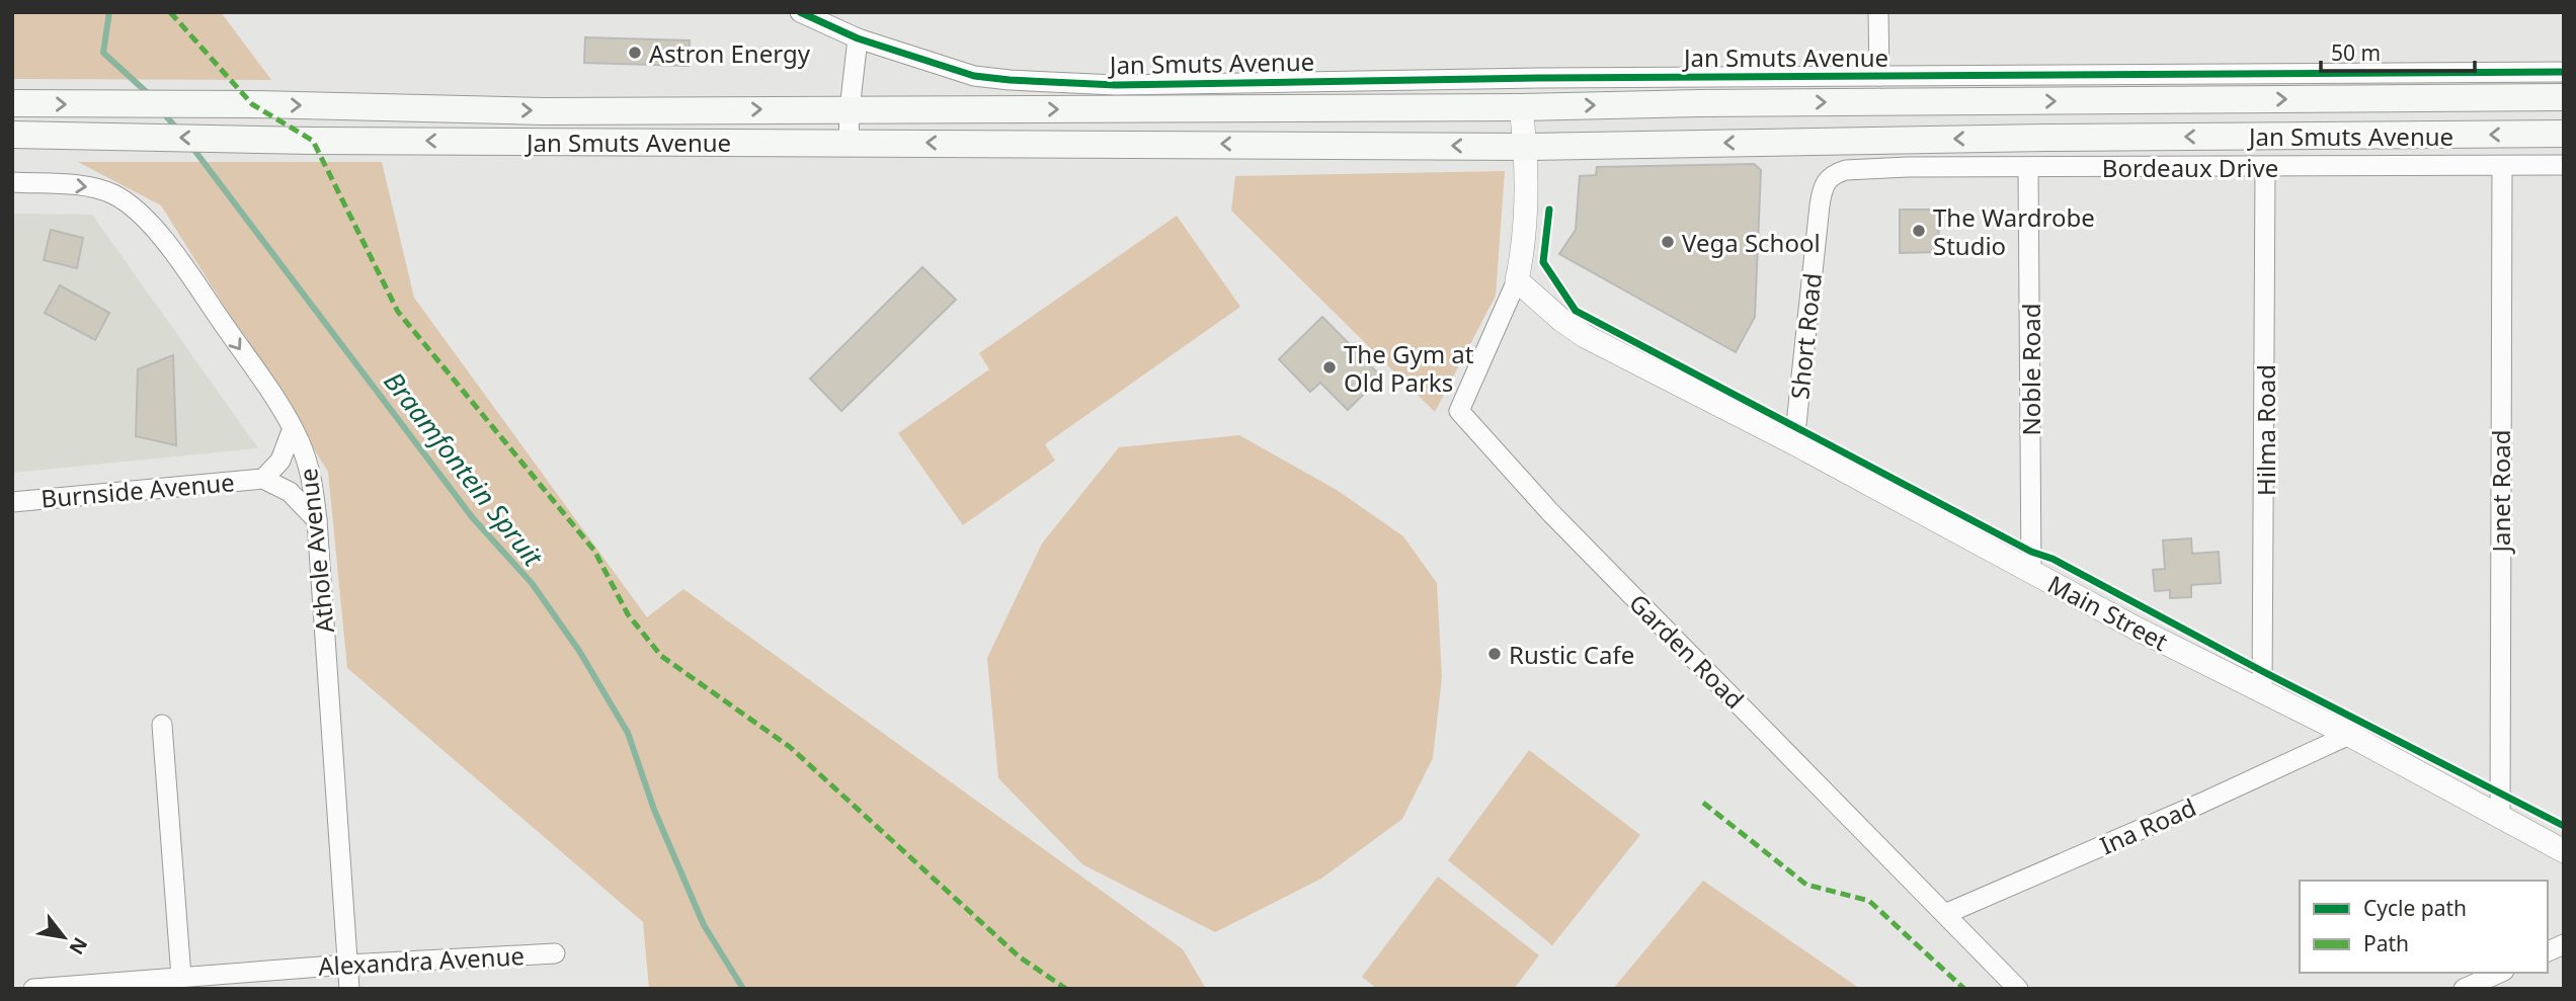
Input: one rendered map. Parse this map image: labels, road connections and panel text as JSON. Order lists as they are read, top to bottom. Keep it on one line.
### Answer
{"streets":{"main road":["Jan Smuts Avenue"],"street":["Bordeaux Drive","Short Road","Noble Road","Hilma Road","Burnside Avenue","Janet Road","Athole Avenue","Main Street","Garden Road","Ina Road","Alexandra Avenue"]},"crossings":[["Bordeaux Drive","Short Road"],["Bordeaux Drive","Noble Road"],["Bordeaux Drive","Hilma Road"],["Bordeaux Drive","Janet Road"],["Short Road","Main Street"],["Noble Road","Main Street"],["Hilma Road","Main Street"],["Burnside Avenue","Athole Avenue"],["Janet Road","Main Street"],["Athole Avenue","Alexandra Avenue"],["Main Street","Garden Road"],["Main Street","Ina Road"],["Garden Road","Ina Road"]],"one_way":["Athole Avenue"],"water":["Braamfontein Spruit"],"places":["Astron Energy","The Wardrobe Studio","Vega School","The Gym at Old Parks","Rustic Cafe"],"legend":["Cycle path","Path"],"scale_bar":"50 m","north":"bottom right"}
